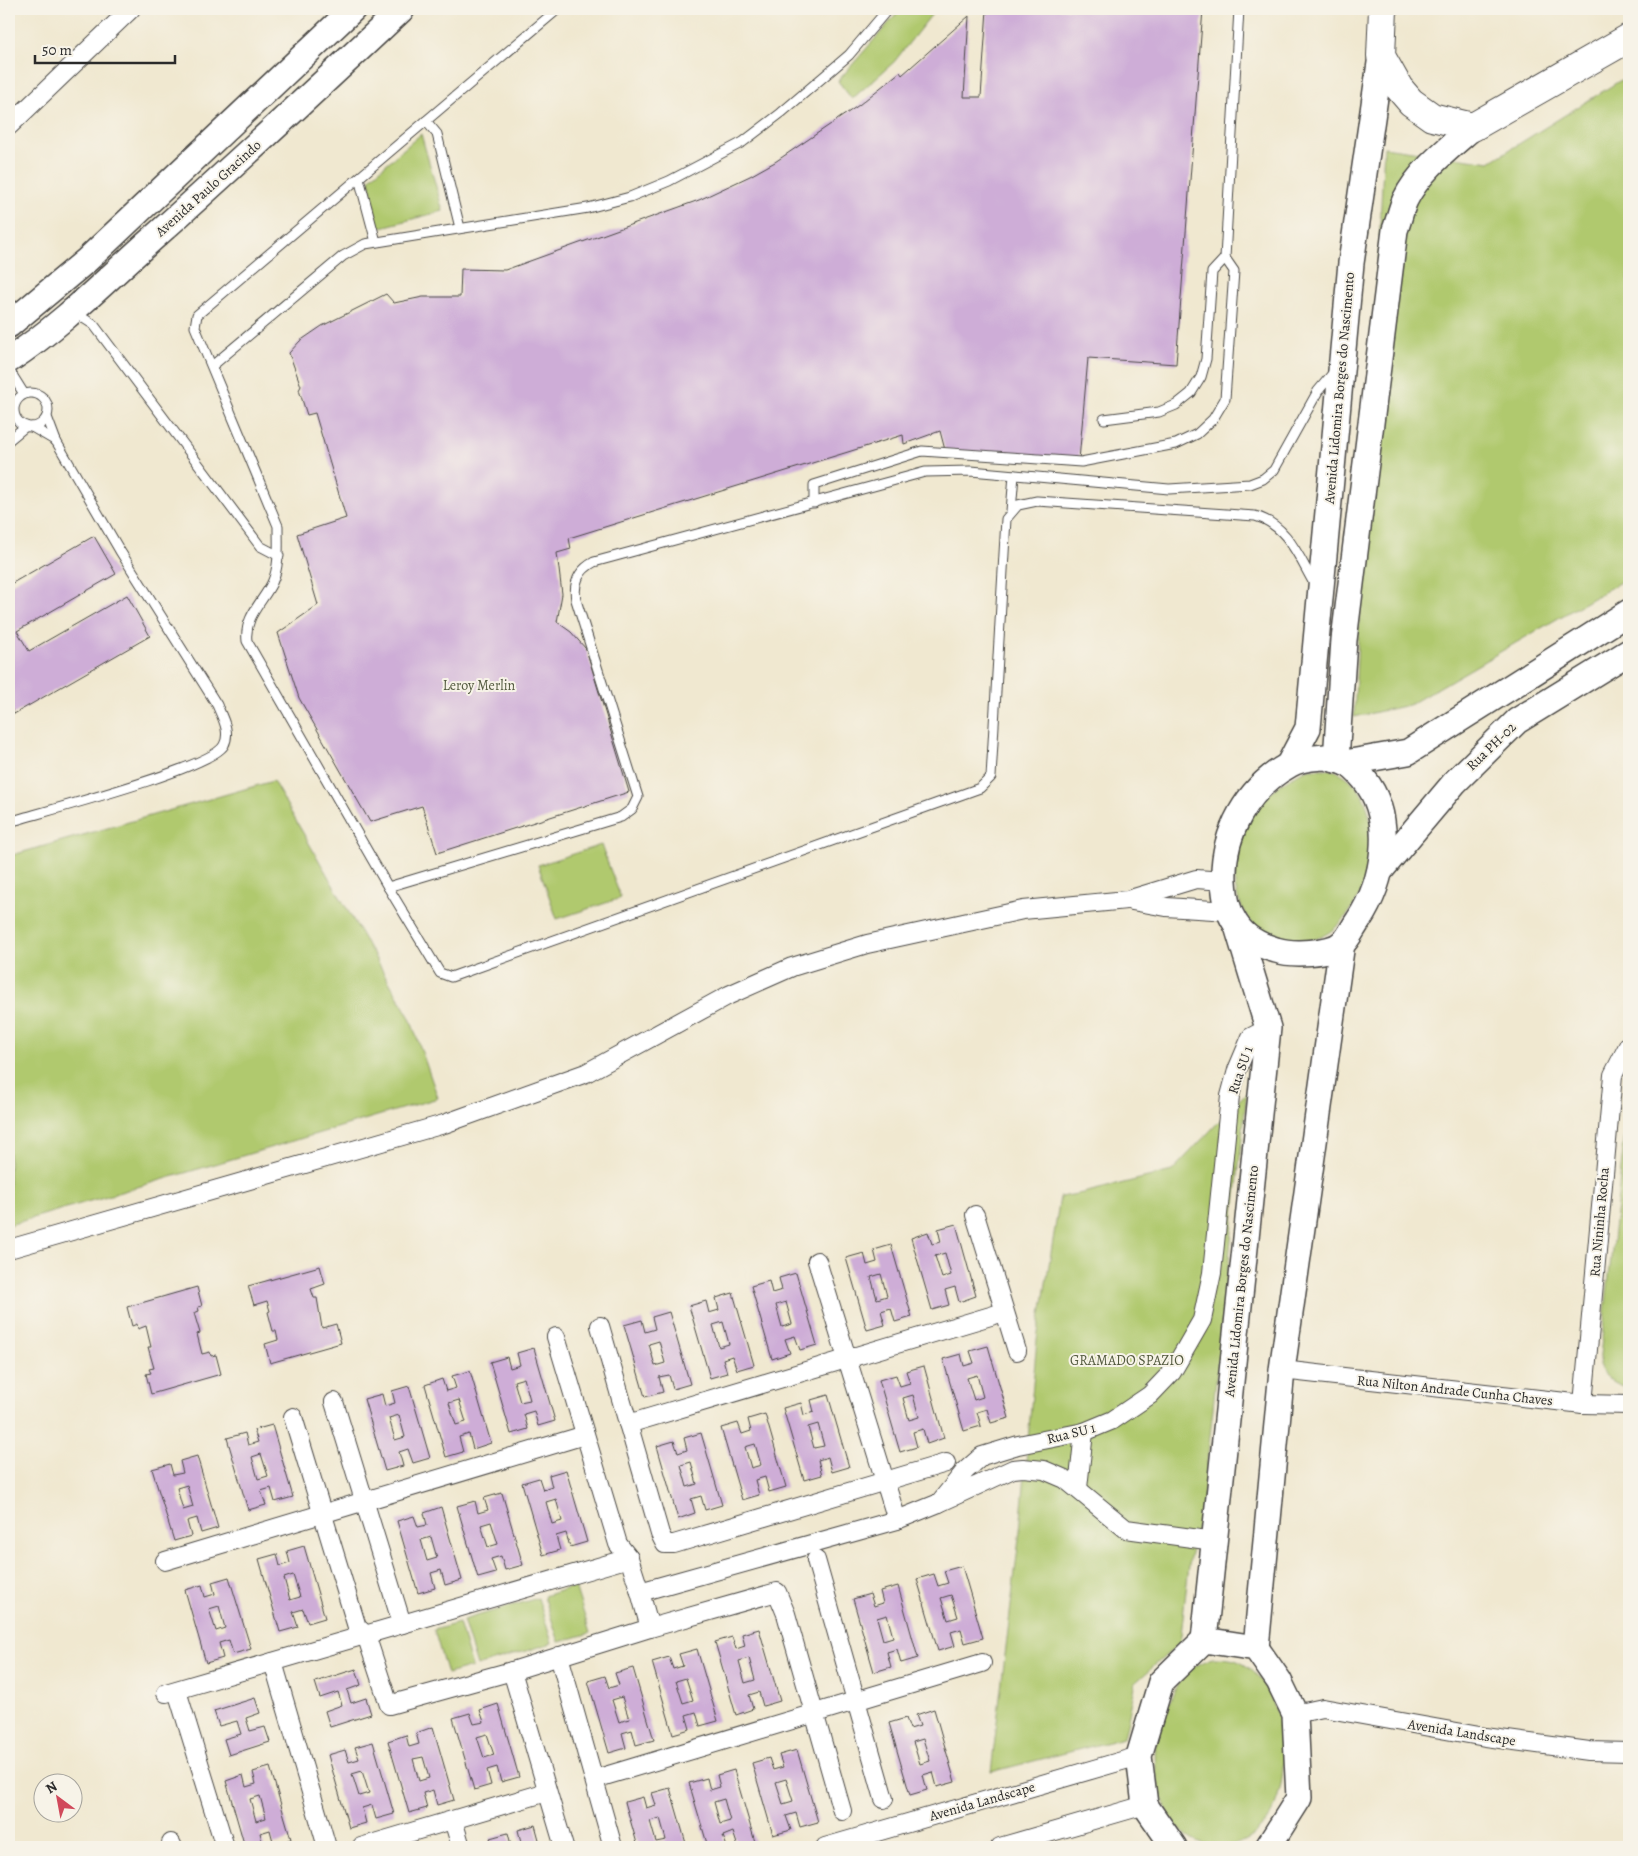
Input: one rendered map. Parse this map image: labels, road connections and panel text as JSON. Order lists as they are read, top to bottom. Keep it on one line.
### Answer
{"streets":{"main road":["Avenida Lidomira Borges do Nascimento"],"street":["Avenida Paulo Gracindo","Rua PH-02","Rua SU 1","Rua Nininha Rocha","Rua Nilton Andrade Cunha Chaves","Avenida Landscape"]},"crossings":[["Avenida Lidomira Borges do Nascimento","Rua SU 1"],["Rua Nininha Rocha","Rua Nilton Andrade Cunha Chaves"]],"parks":["Leroy Merlin","GRAMADO SPAZIO"],"scale_bar":"50 m","north":"top left"}
